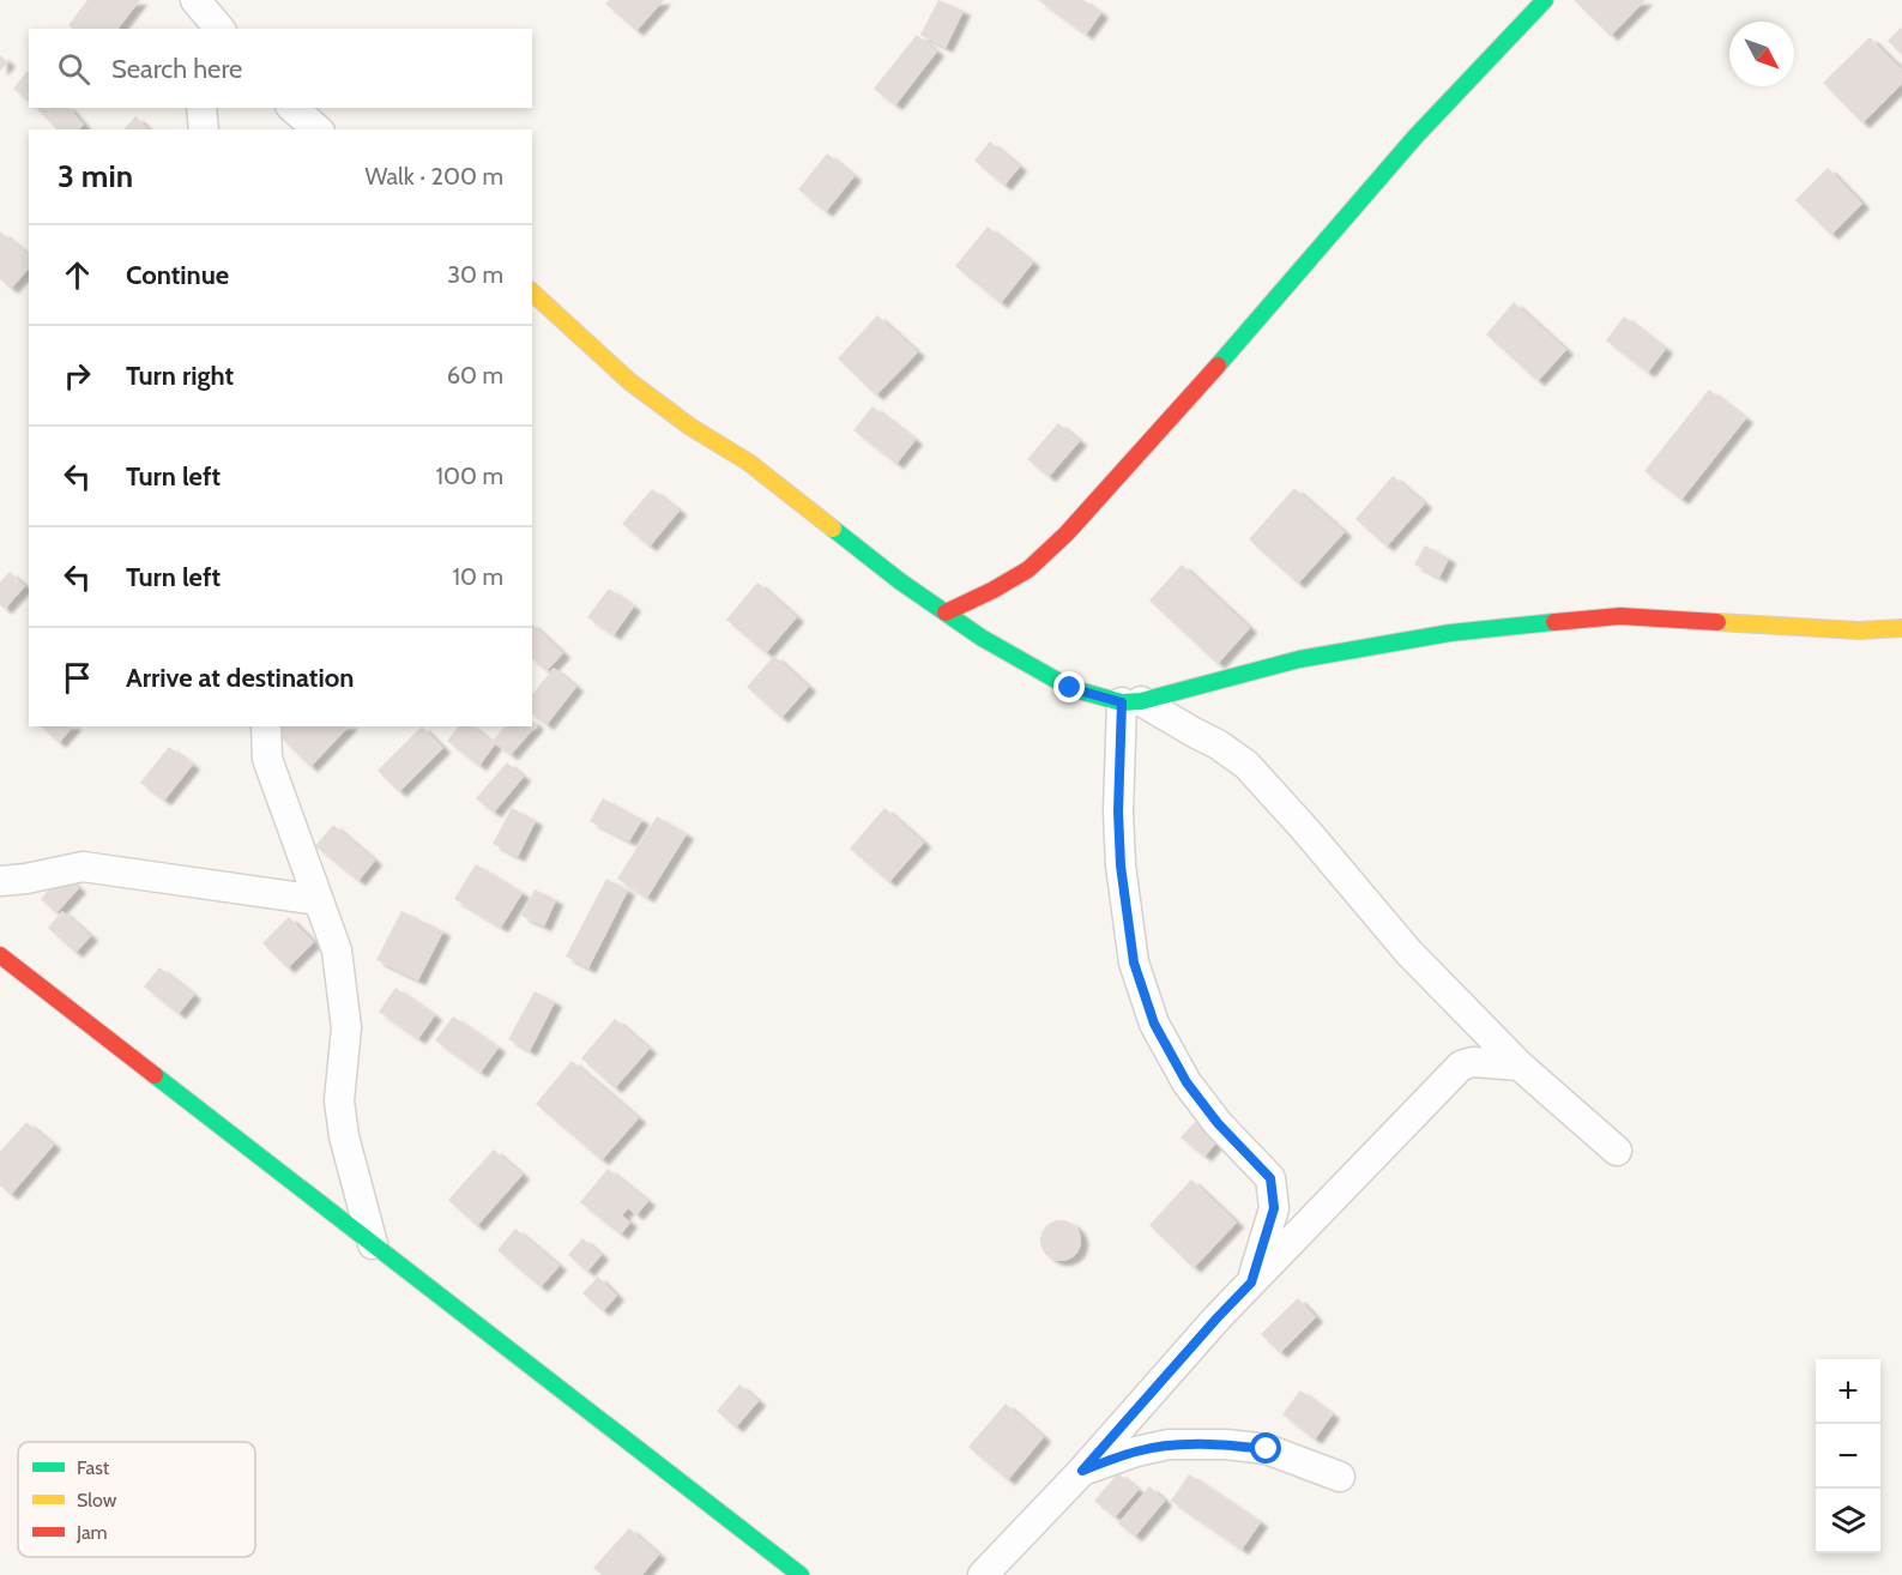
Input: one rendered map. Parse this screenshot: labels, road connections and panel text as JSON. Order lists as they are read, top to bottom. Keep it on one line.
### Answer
{"legend":["Fast","Slow","Jam"],"north":"bottom right","page":{"search":"Search here","heading":["3 min","Walk · 200 m"],"list":[["Continue","30 m"],["Turn right","60 m"],["Turn left","100 m"],["Turn left","10 m"],"Arrive at destination"],"map_buttons":["+","−"]}}
